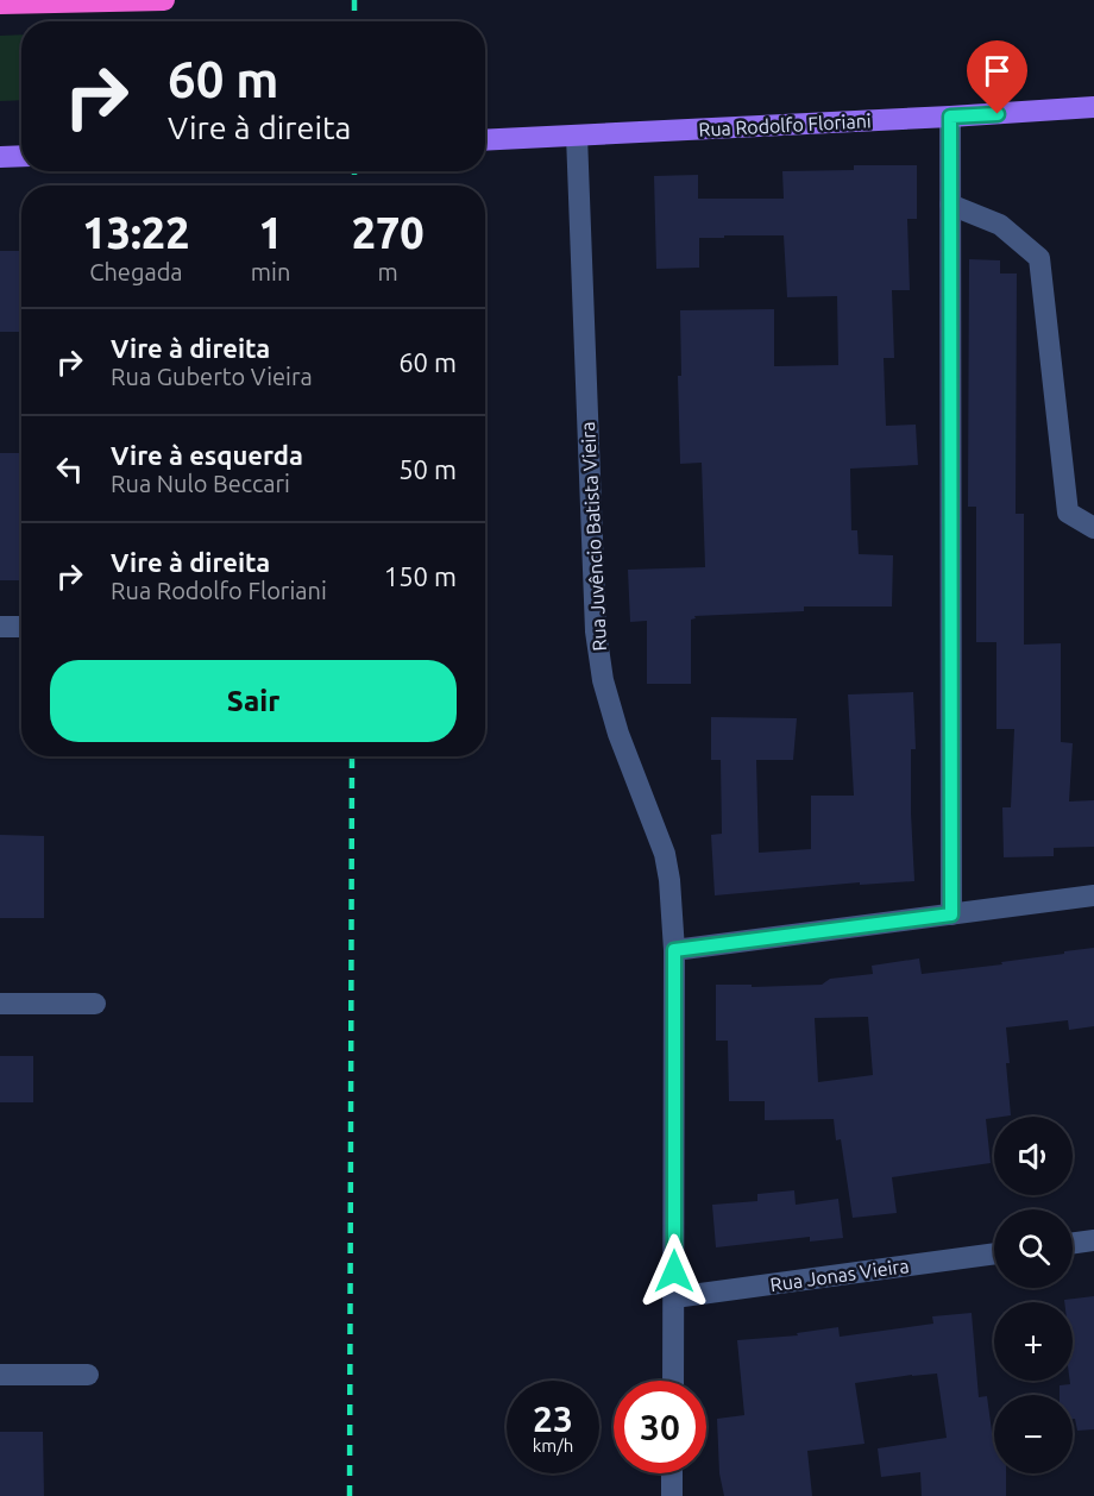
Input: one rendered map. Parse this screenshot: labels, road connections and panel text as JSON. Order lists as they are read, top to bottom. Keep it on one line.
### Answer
{"streets":{"main road":["Rua Rodolfo Floriani"],"street":["Rua Juvêncio Batista Vieira","Rua Jonas Vieira"]},"crossings":[["Rua Rodolfo Floriani","Rua Juvêncio Batista Vieira"],["Rua Juvêncio Batista Vieira","Rua Jonas Vieira"]],"page":{"turn":["60 m","Vire à direita"],"eta":["13:22","Chegada","1","min","270","m"],"list":[{"name":"Vire à direita","note":"Rua Guberto Vieira","value":"60 m"},{"name":"Vire à esquerda","note":"Rua Nulo Beccari","value":"50 m"},{"name":"Vire à direita","note":"Rua Rodolfo Floriani","value":"150 m"}],"buttons":"Sair","map_buttons":["+","−"],"speed":"23 km/h","limit":"30"}}
